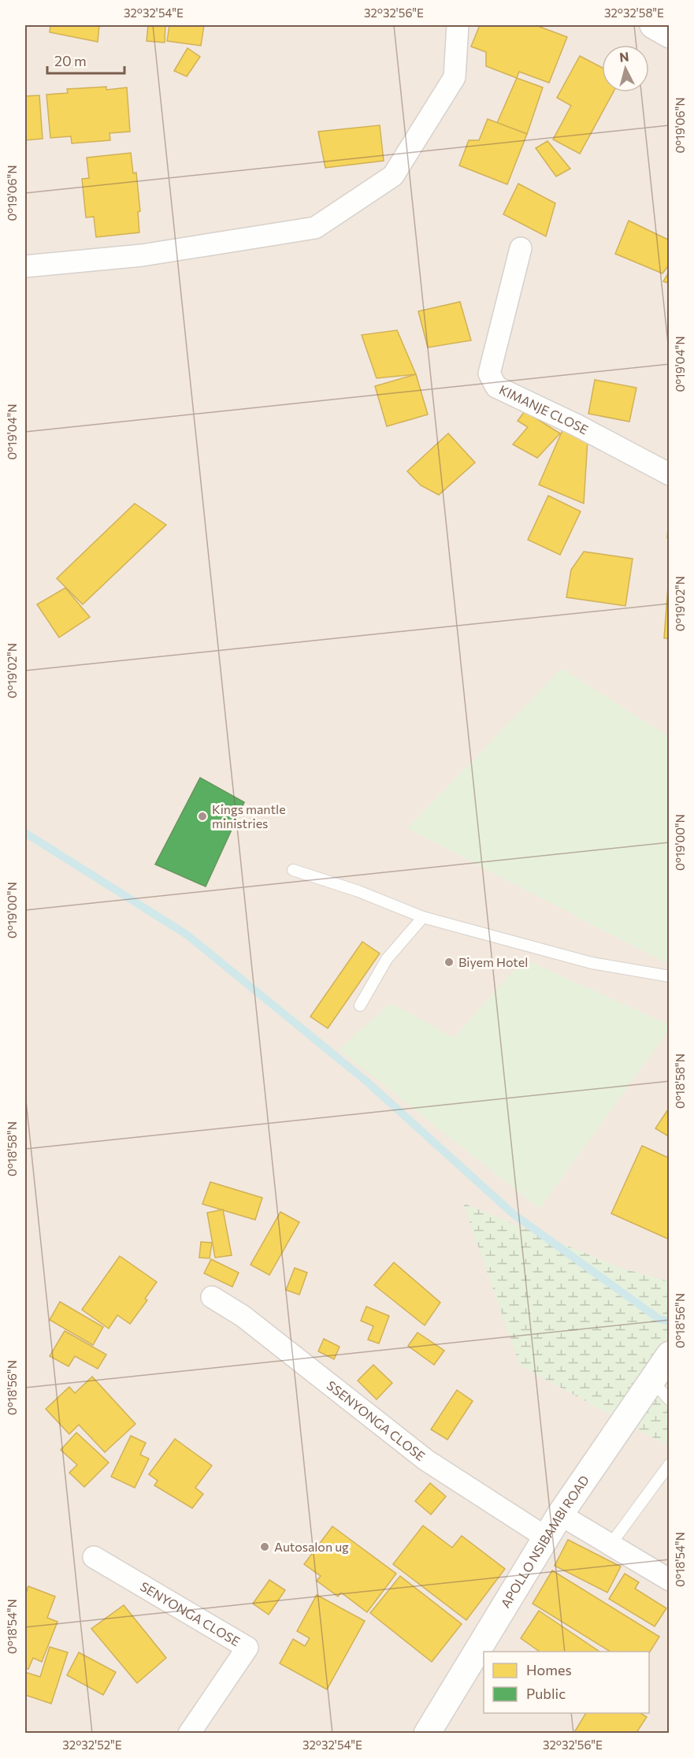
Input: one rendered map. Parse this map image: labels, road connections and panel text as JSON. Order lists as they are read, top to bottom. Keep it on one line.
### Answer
{"streets":{"street":["KIMANJE CLOSE","SSENYONGA CLOSE","APOLLO NSIBAMBI ROAD","SENYONGA CLOSE"]},"crossings":[["SSENYONGA CLOSE","APOLLO NSIBAMBI ROAD"]],"places":["Kings mantle ministries","Biyem Hotel","Autosalon ug"],"legend":["Homes","Public"],"scale_bar":"20 m","north":"top","coordinates":["32°32'54\"E","32°32'56\"E","32°32'58\"E","0°19'06\"N","0°19'04\"N","0°19'02\"N","0°19'00\"N","0°18'58\"N","0°18'56\"N","0°18'54\"N","32°32'52\"E"]}
